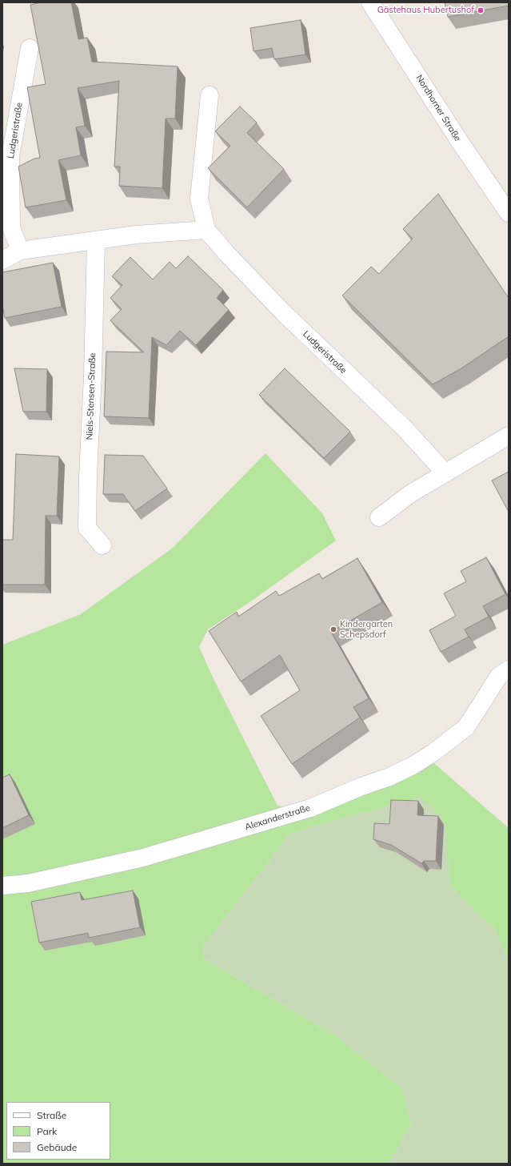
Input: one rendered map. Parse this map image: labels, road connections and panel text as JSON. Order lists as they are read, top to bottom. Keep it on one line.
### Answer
{"streets":{"street":["Nordhorner Straße","Ludgeristraße","Niels-Stensen-Straße","Alexanderstraße"]},"places":["Gästehaus Hubertushof","Kindergarten Schepsdorf"],"legend":["Straße","Park","Gebäude"]}
